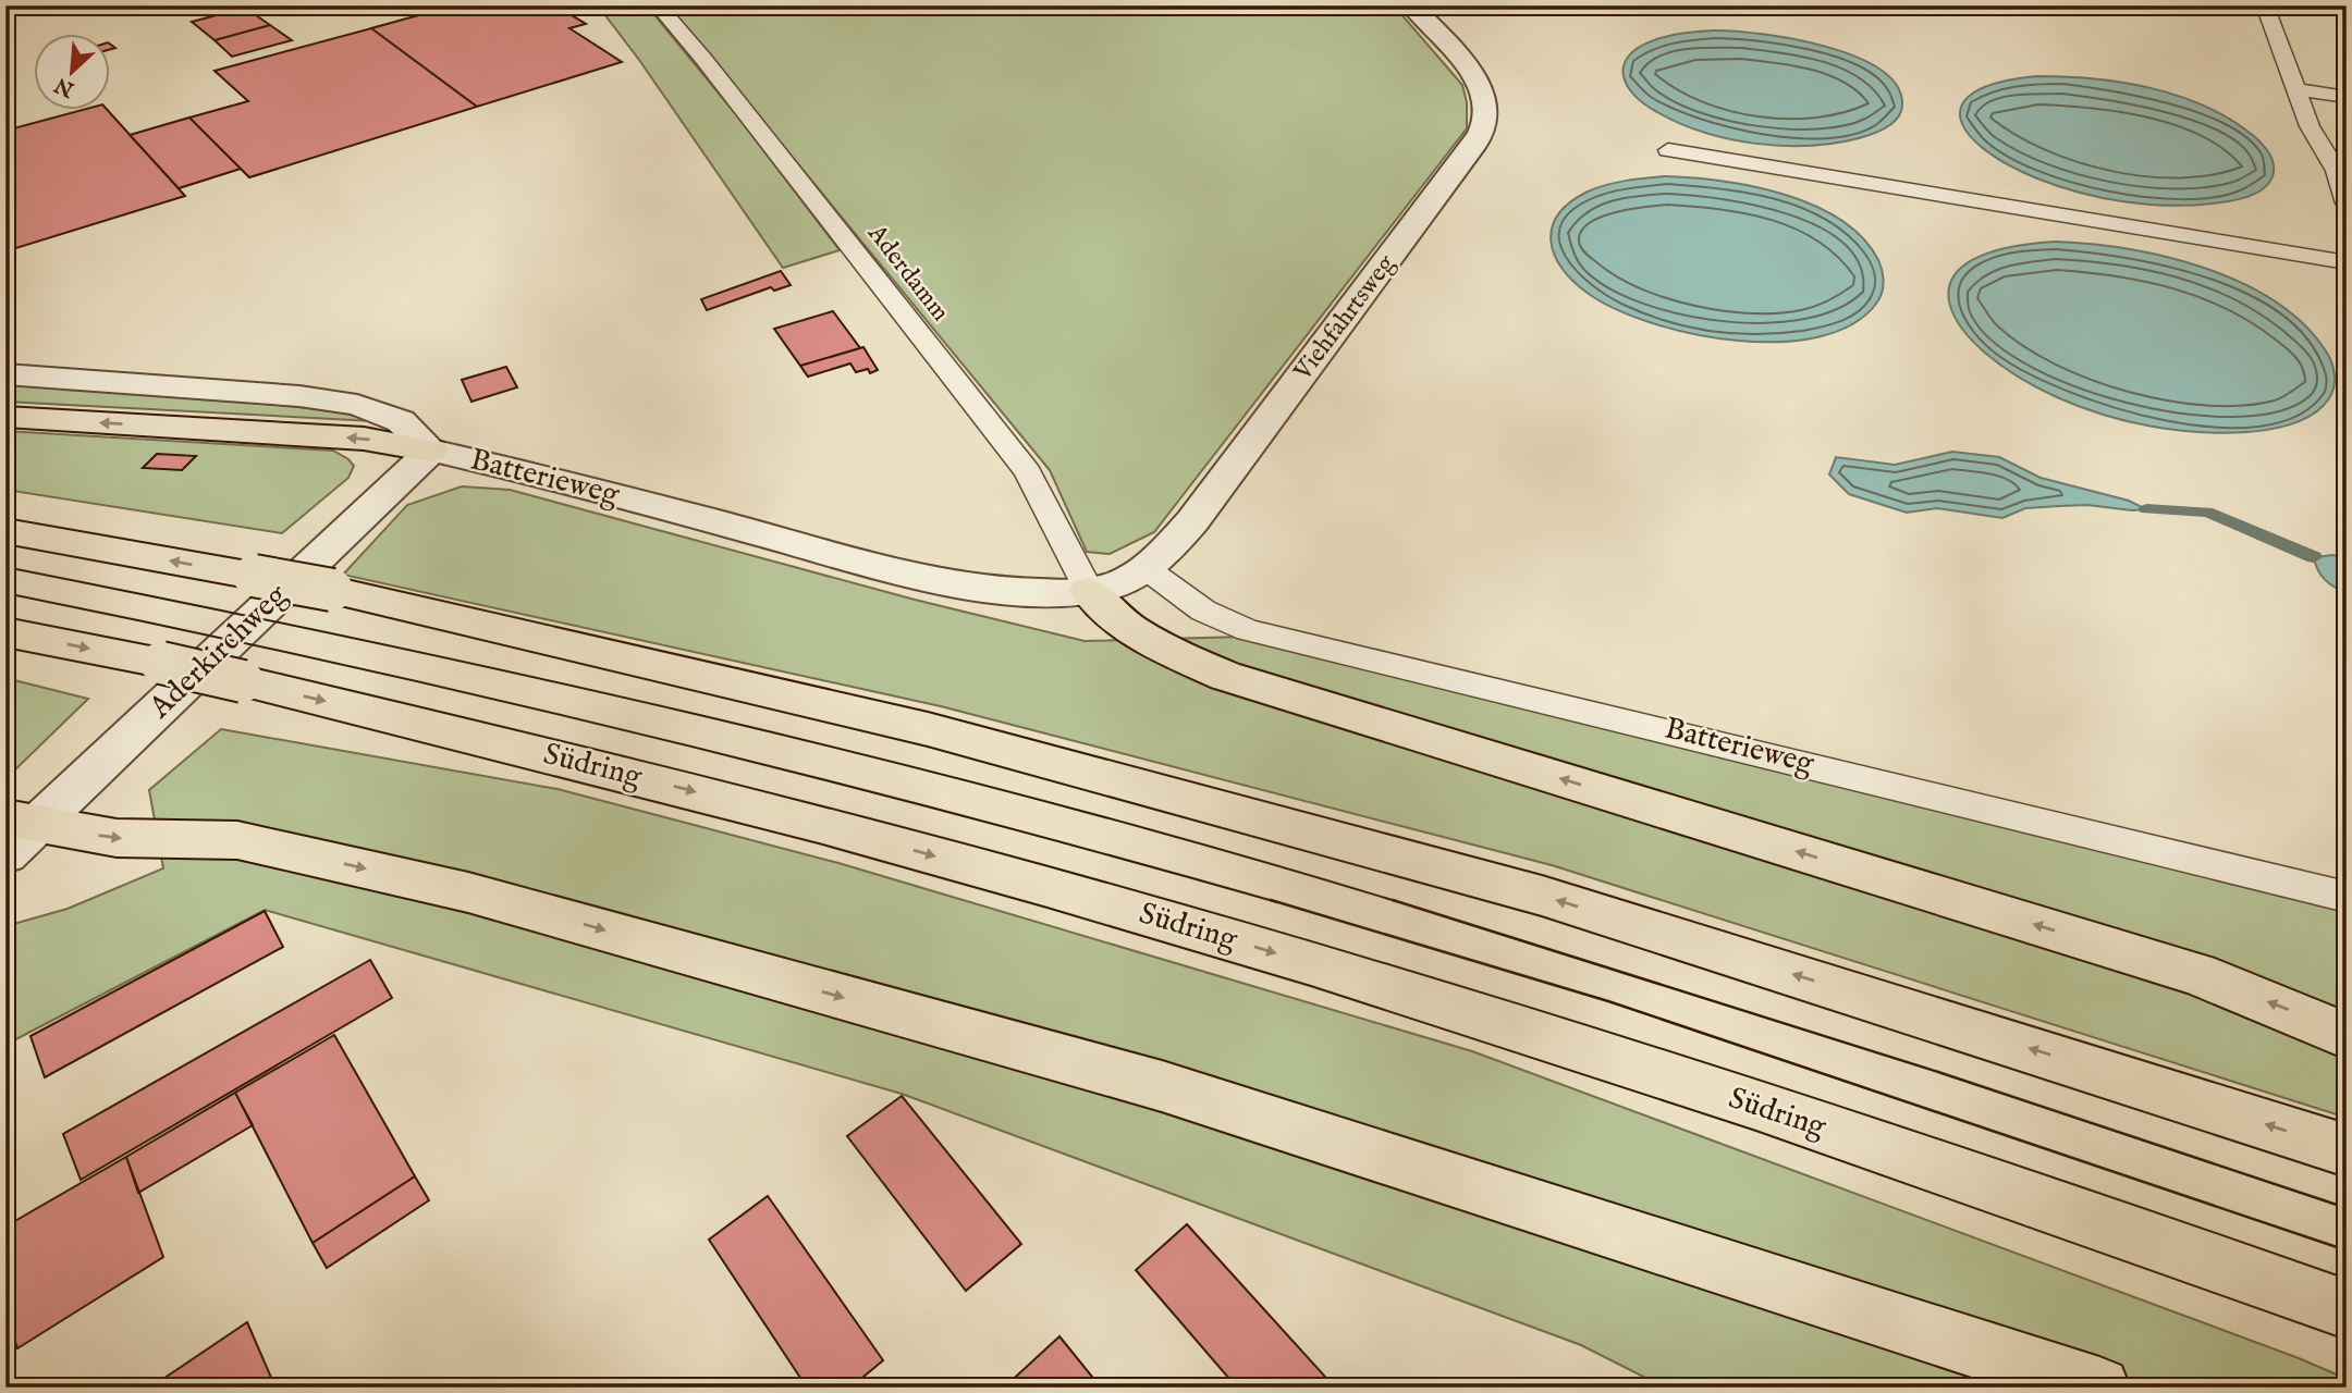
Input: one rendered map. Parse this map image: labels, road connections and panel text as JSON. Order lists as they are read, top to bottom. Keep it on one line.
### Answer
{"streets":{"main road":["Südring"],"street":["Viehfahrtsweg","Batterieweg","Aderkirchweg"],"lane":["Aderdamm"]},"crossings":[["Aderdamm","Viehfahrtsweg"],["Aderdamm","Batterieweg"],["Viehfahrtsweg","Batterieweg"],["Batterieweg","Aderkirchweg"]],"north":"bottom left"}
